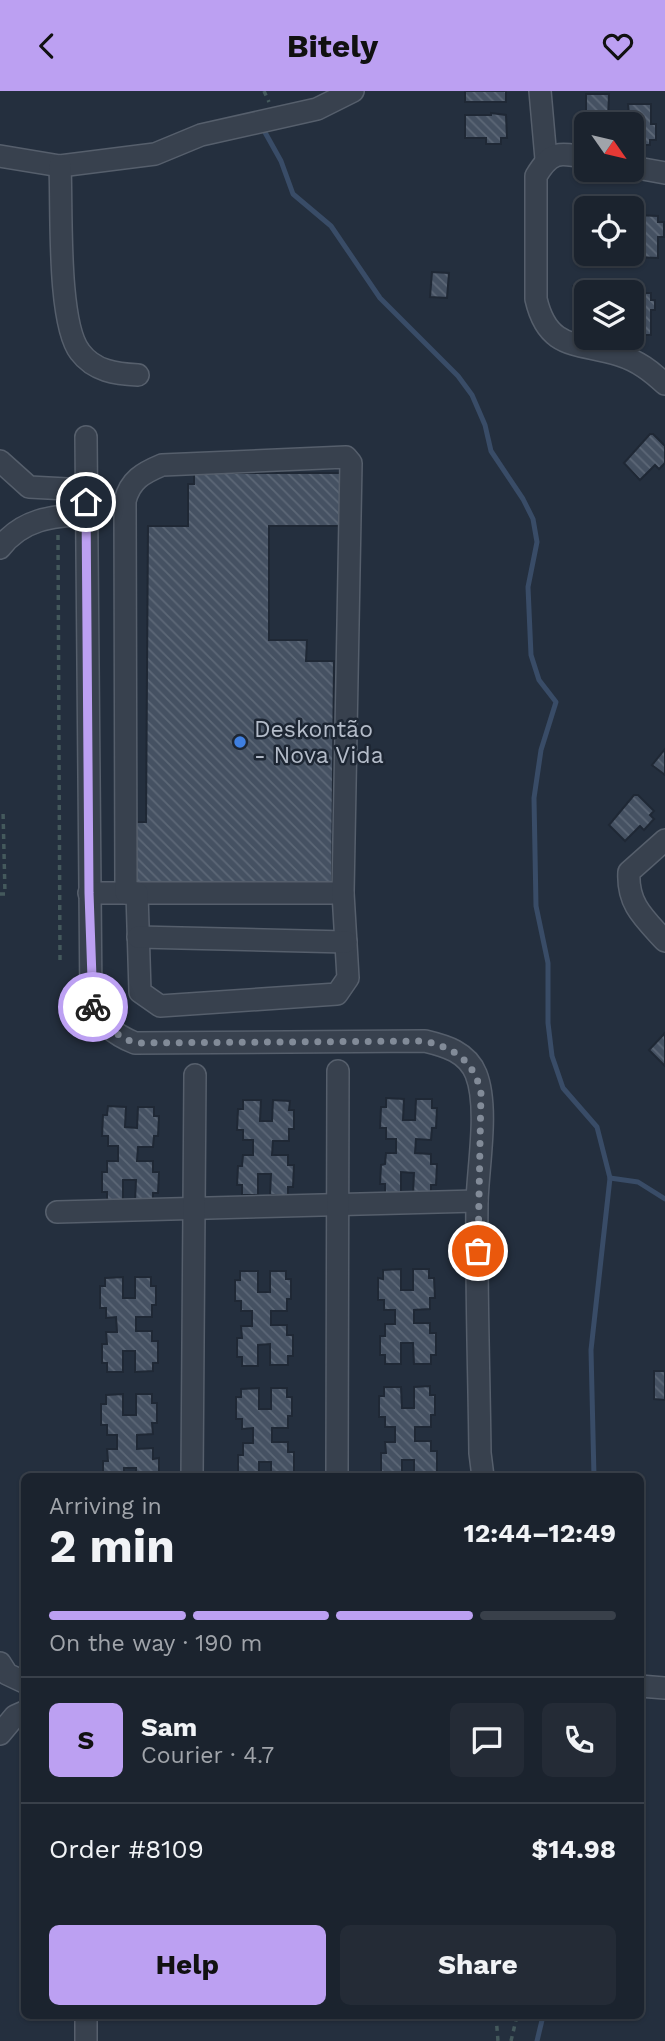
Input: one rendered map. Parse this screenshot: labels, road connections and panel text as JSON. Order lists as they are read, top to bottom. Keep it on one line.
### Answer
{"places":["Deskontão - Nova Vida"],"north":"bottom right","page":{"header":"Bitely","heading":["2 min","Arriving in","12:44–12:49"],"panel":["Sam","Courier · 4.7","Order #8109","$14.98"],"bar":"On the way · 190 m","round":"S","buttons":["Help","Share"]}}
